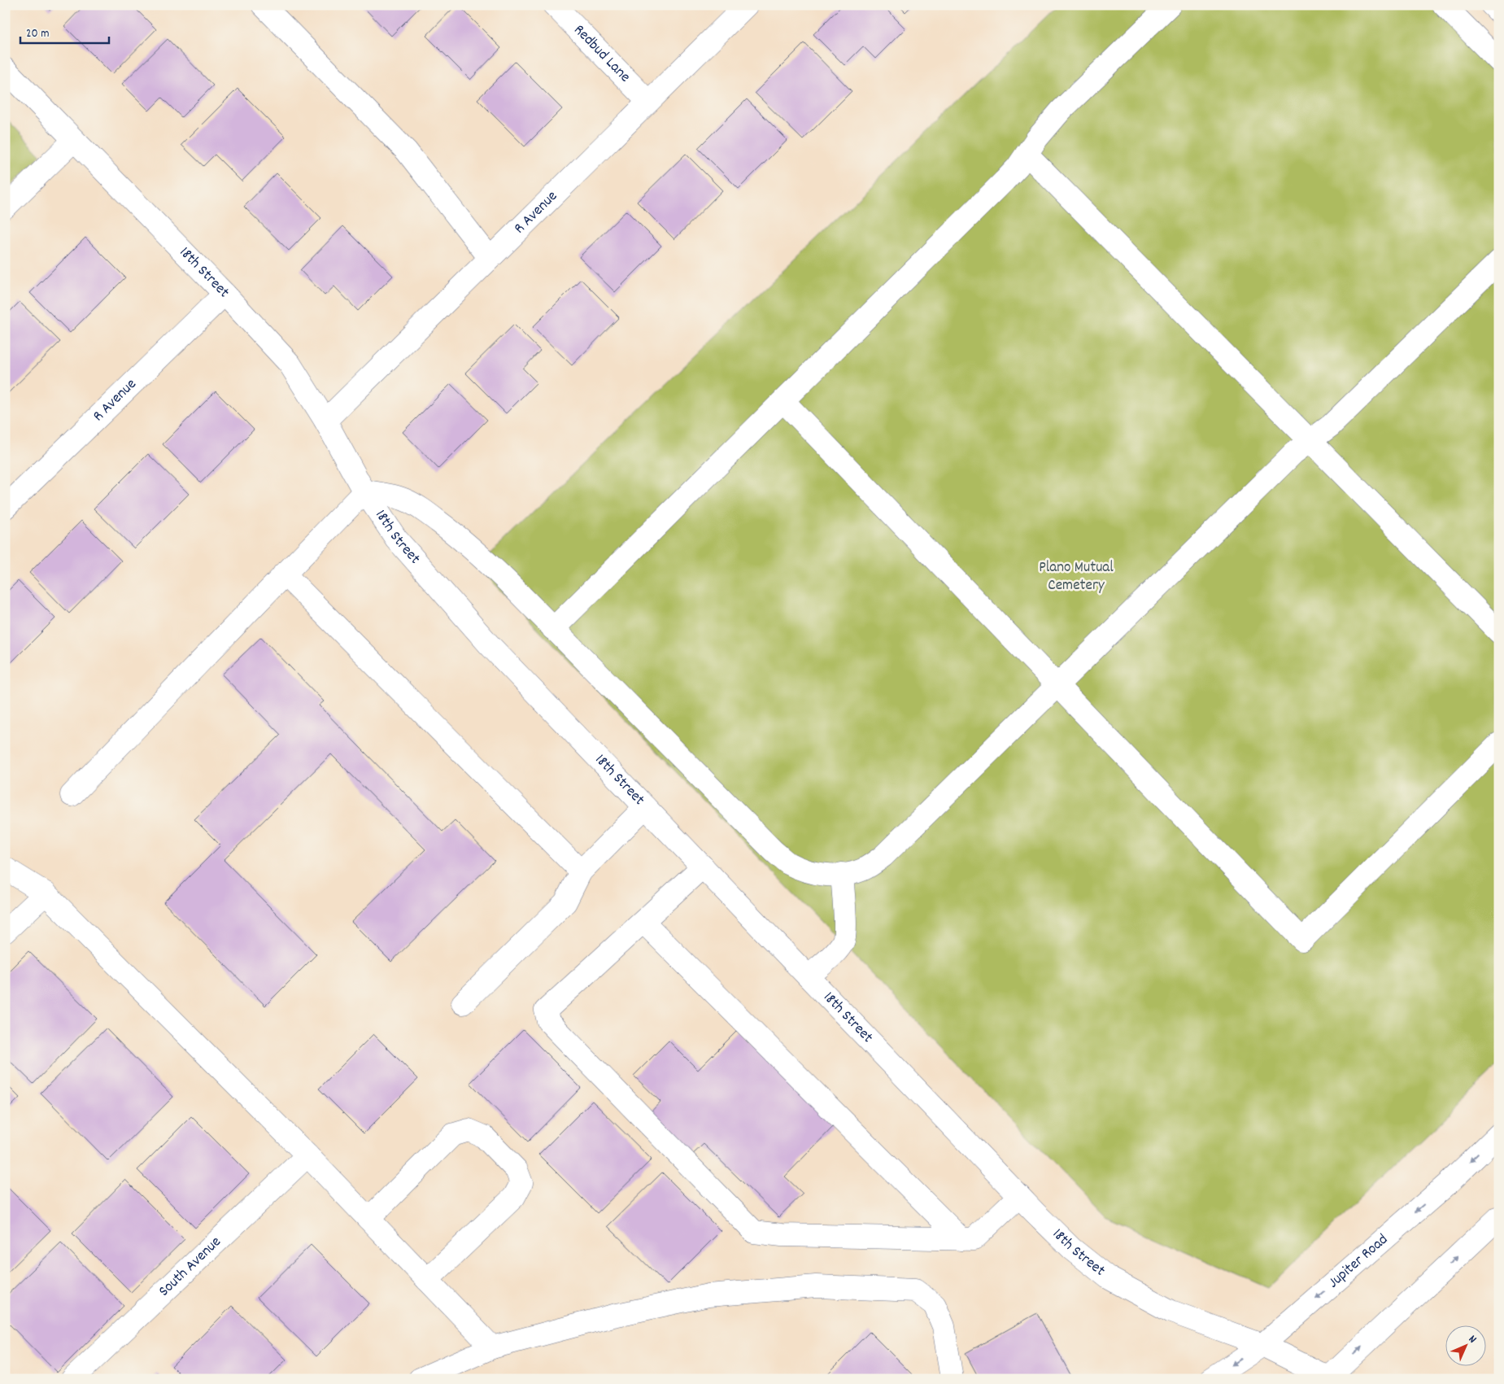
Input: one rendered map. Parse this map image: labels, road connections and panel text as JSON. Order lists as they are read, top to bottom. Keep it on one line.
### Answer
{"streets":{"street":["Redbud Lane","R Avenue","18th Street","Jupiter Road","South Avenue"]},"crossings":[["Redbud Lane","R Avenue"],["R Avenue","18th Street"],["18th Street","Jupiter Road"]],"parks":["Plano Mutual Cemetery"],"scale_bar":"20 m","north":"top right"}
